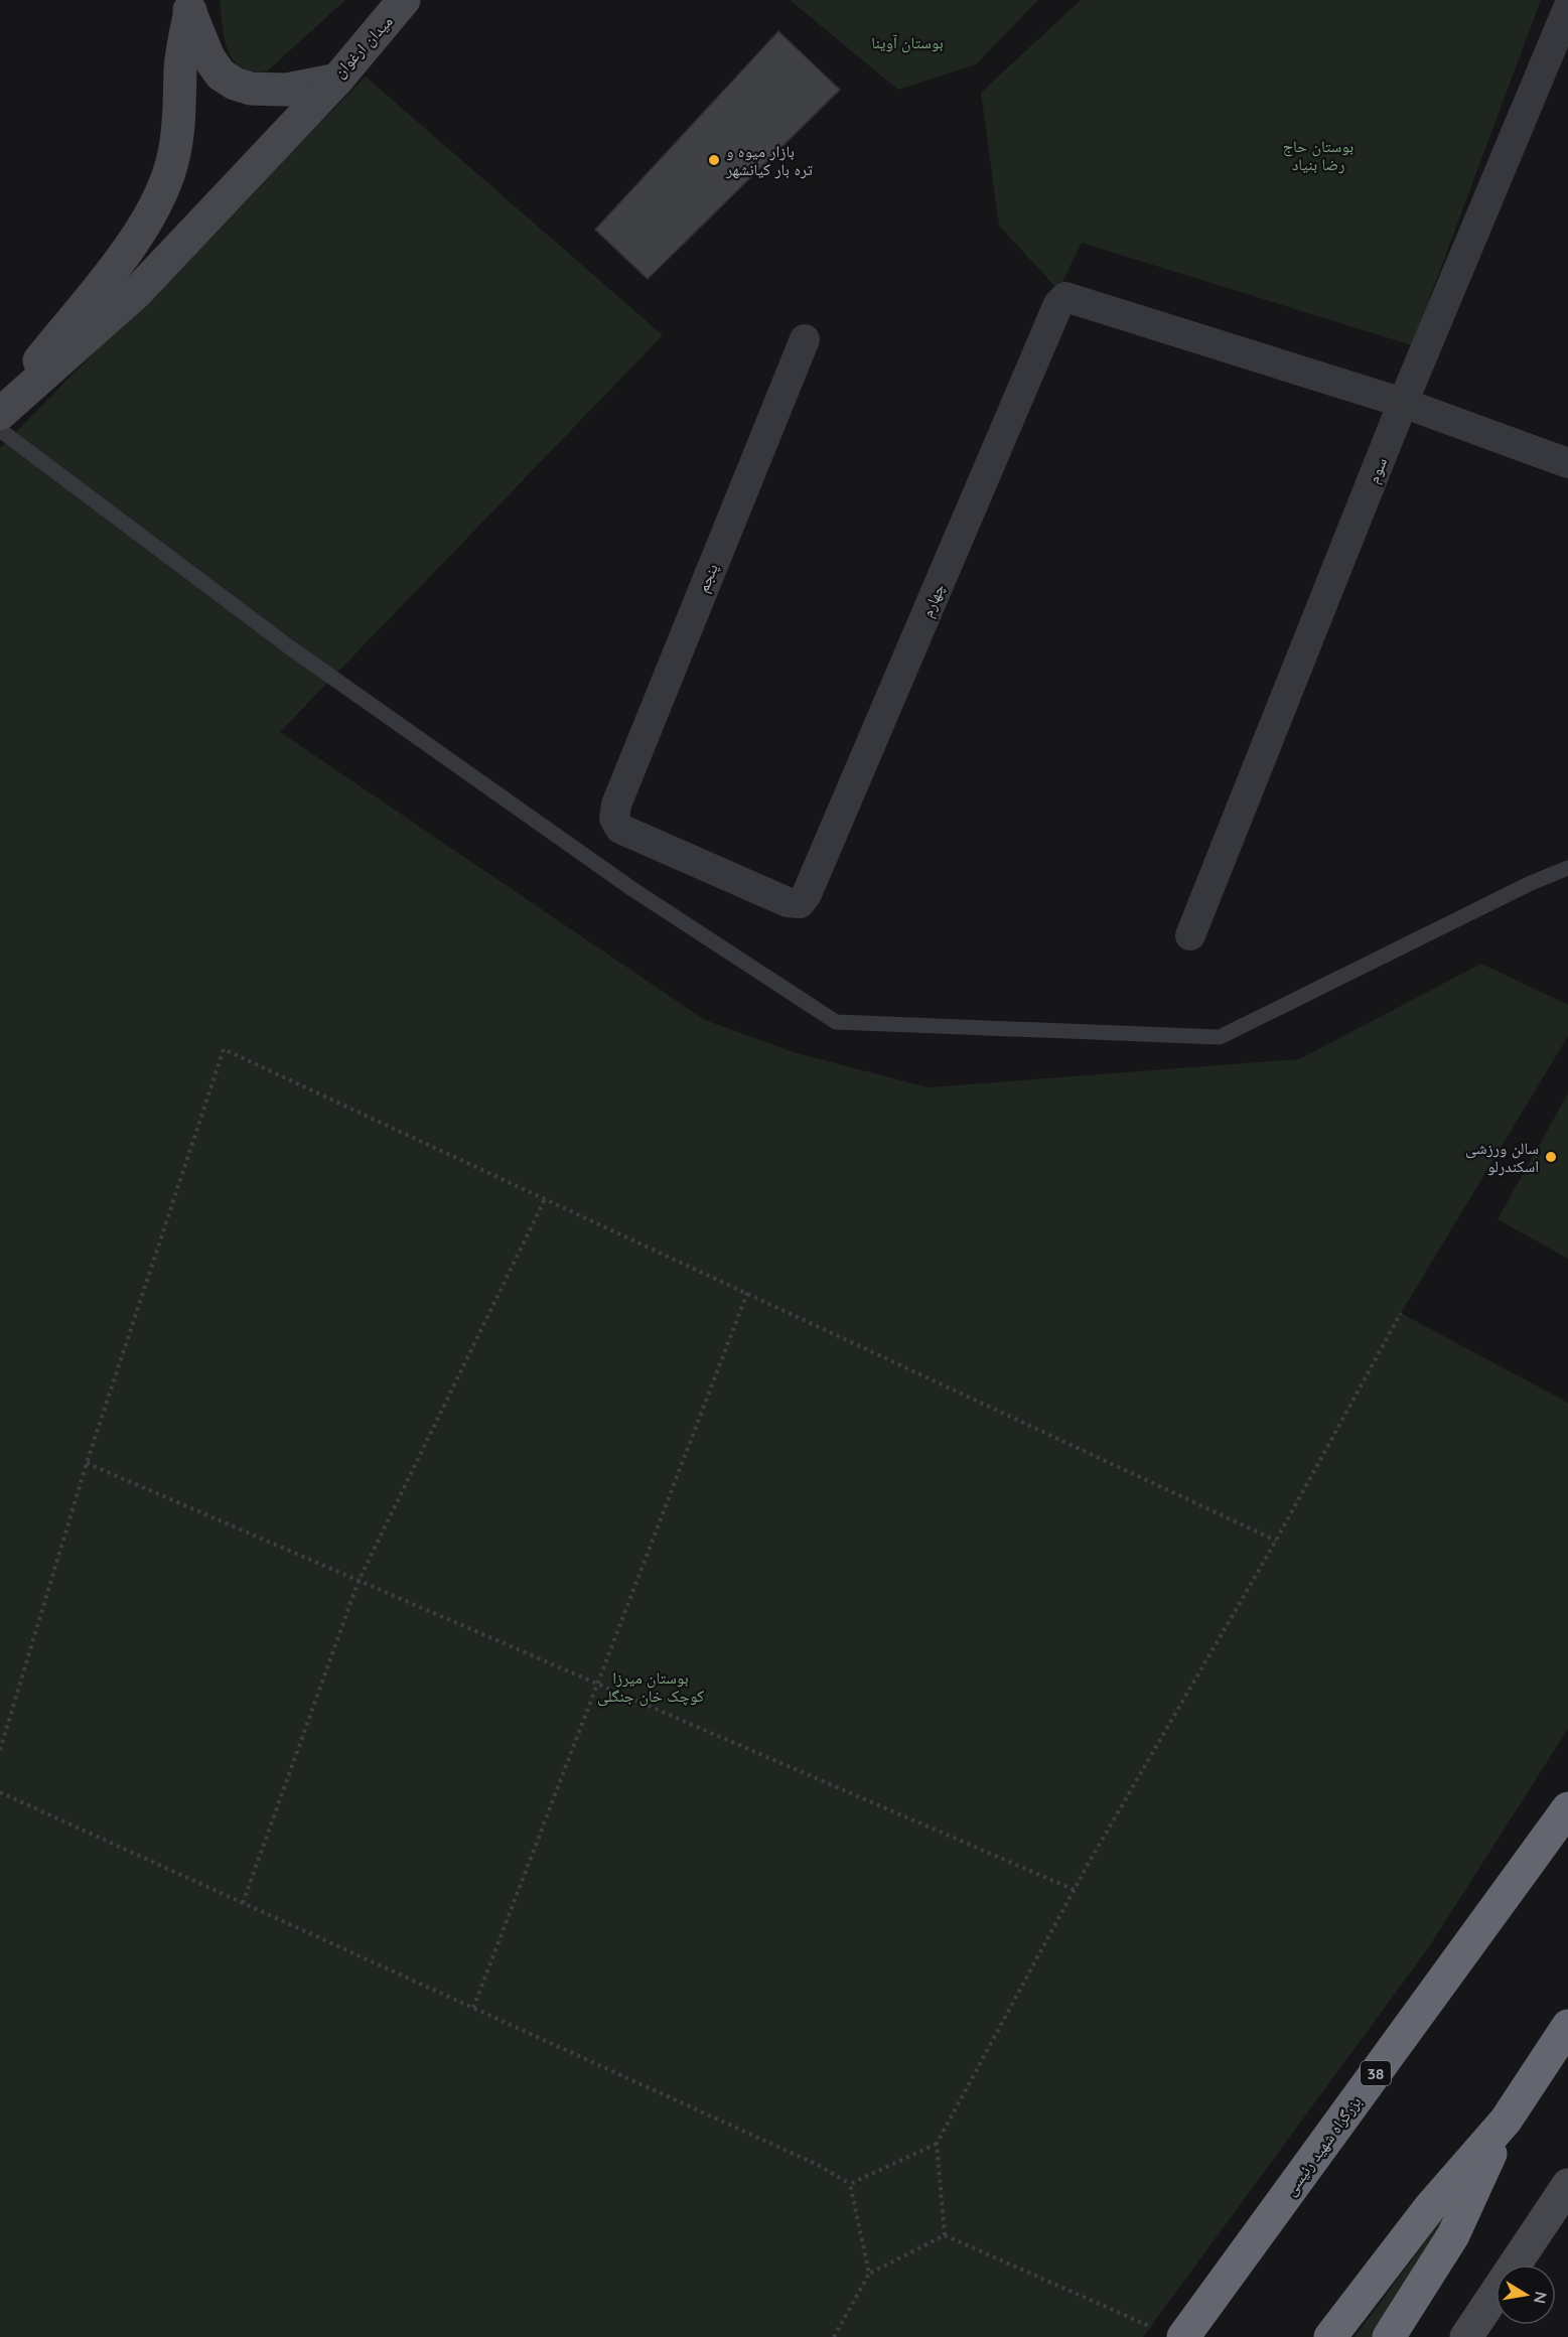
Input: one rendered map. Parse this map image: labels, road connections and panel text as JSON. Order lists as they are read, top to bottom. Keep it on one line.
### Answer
{"streets":{"highway":["38","بزرگراه شهید رئیسی"],"main road":["میدان ارغوان"],"street":["سوم","پنجم","چهارم"]},"crossings":[["سوم","چهارم"],["پنجم","چهارم"]],"parks":["بوستان آوینا","بوستان حاج رضا بنیاد","بوستان میرزا کوچک خان جنگلی"],"places":["بازار میوه و تره بار کیانشهر","سالن ورزشی اسکندرلو"],"north":"right"}
